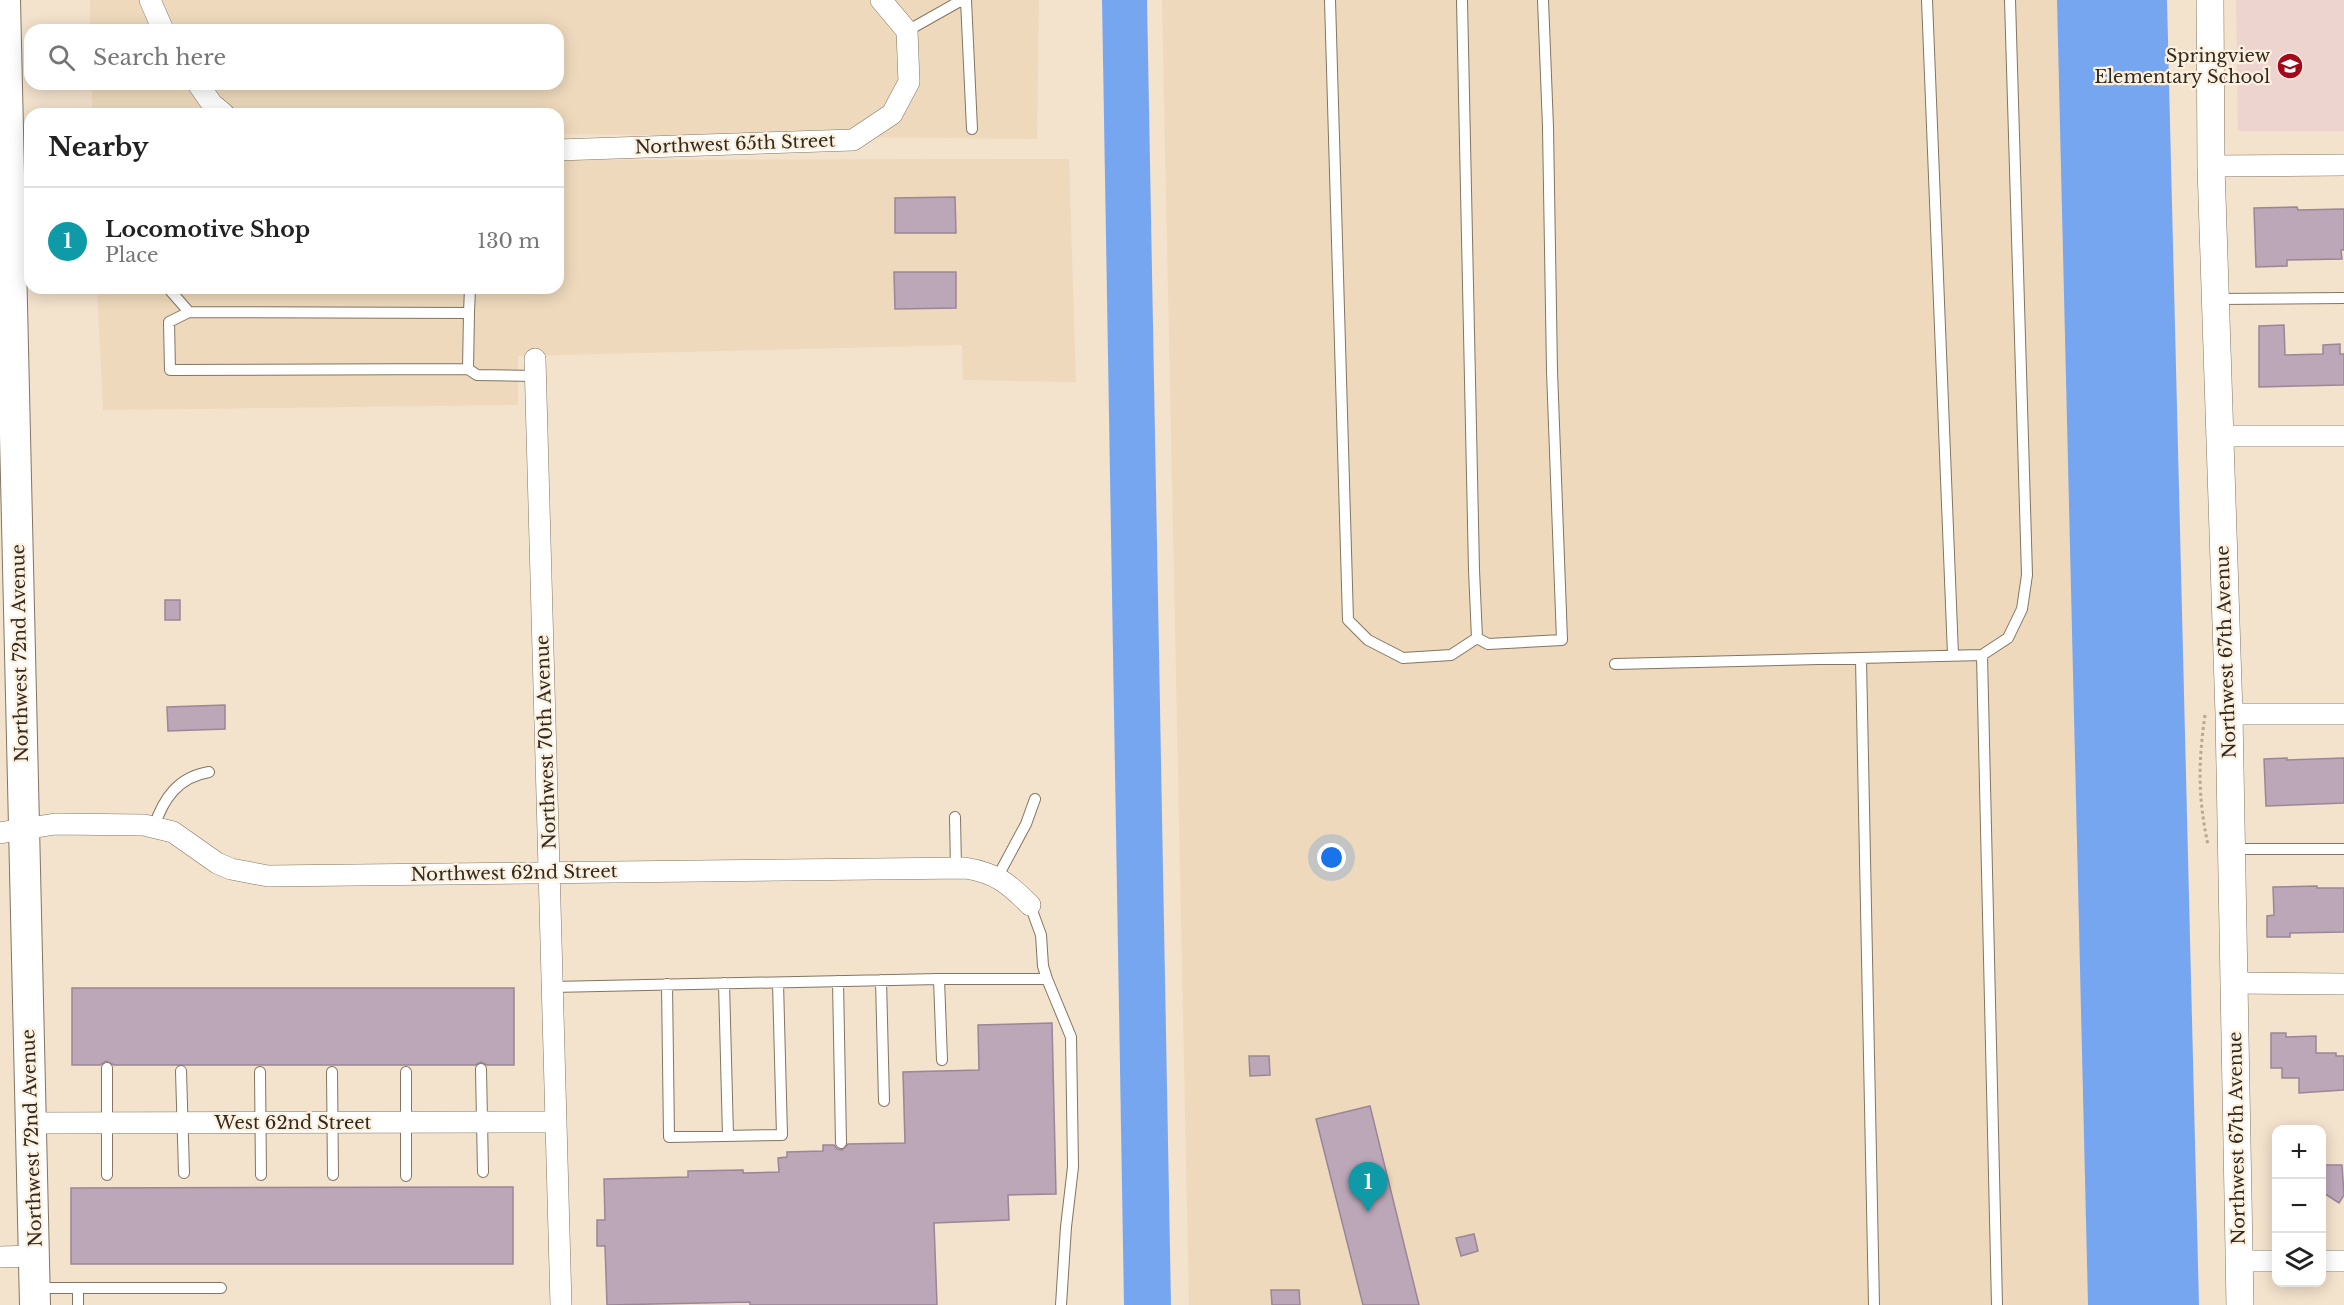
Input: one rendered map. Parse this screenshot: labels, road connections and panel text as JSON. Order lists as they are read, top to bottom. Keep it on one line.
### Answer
{"streets":{"main road":["Northwest 72nd Avenue"],"street":["Northwest 65th Street","Northwest 67th Avenue","Northwest 70th Avenue","Northwest 62nd Street","West 62nd Street"]},"crossings":[["Northwest 72nd Avenue","Northwest 62nd Street"],["Northwest 72nd Avenue","West 62nd Street"],["Northwest 70th Avenue","Northwest 62nd Street"],["Northwest 70th Avenue","West 62nd Street"]],"places":{"school or university":["Springview Elementary School"]},"page":{"search":"Search here","heading":"Nearby","list":[{"mark":"1","name":"Locomotive Shop","note":"Place","value":"130 m"}],"map_buttons":["+","−"],"pins":"1"}}
